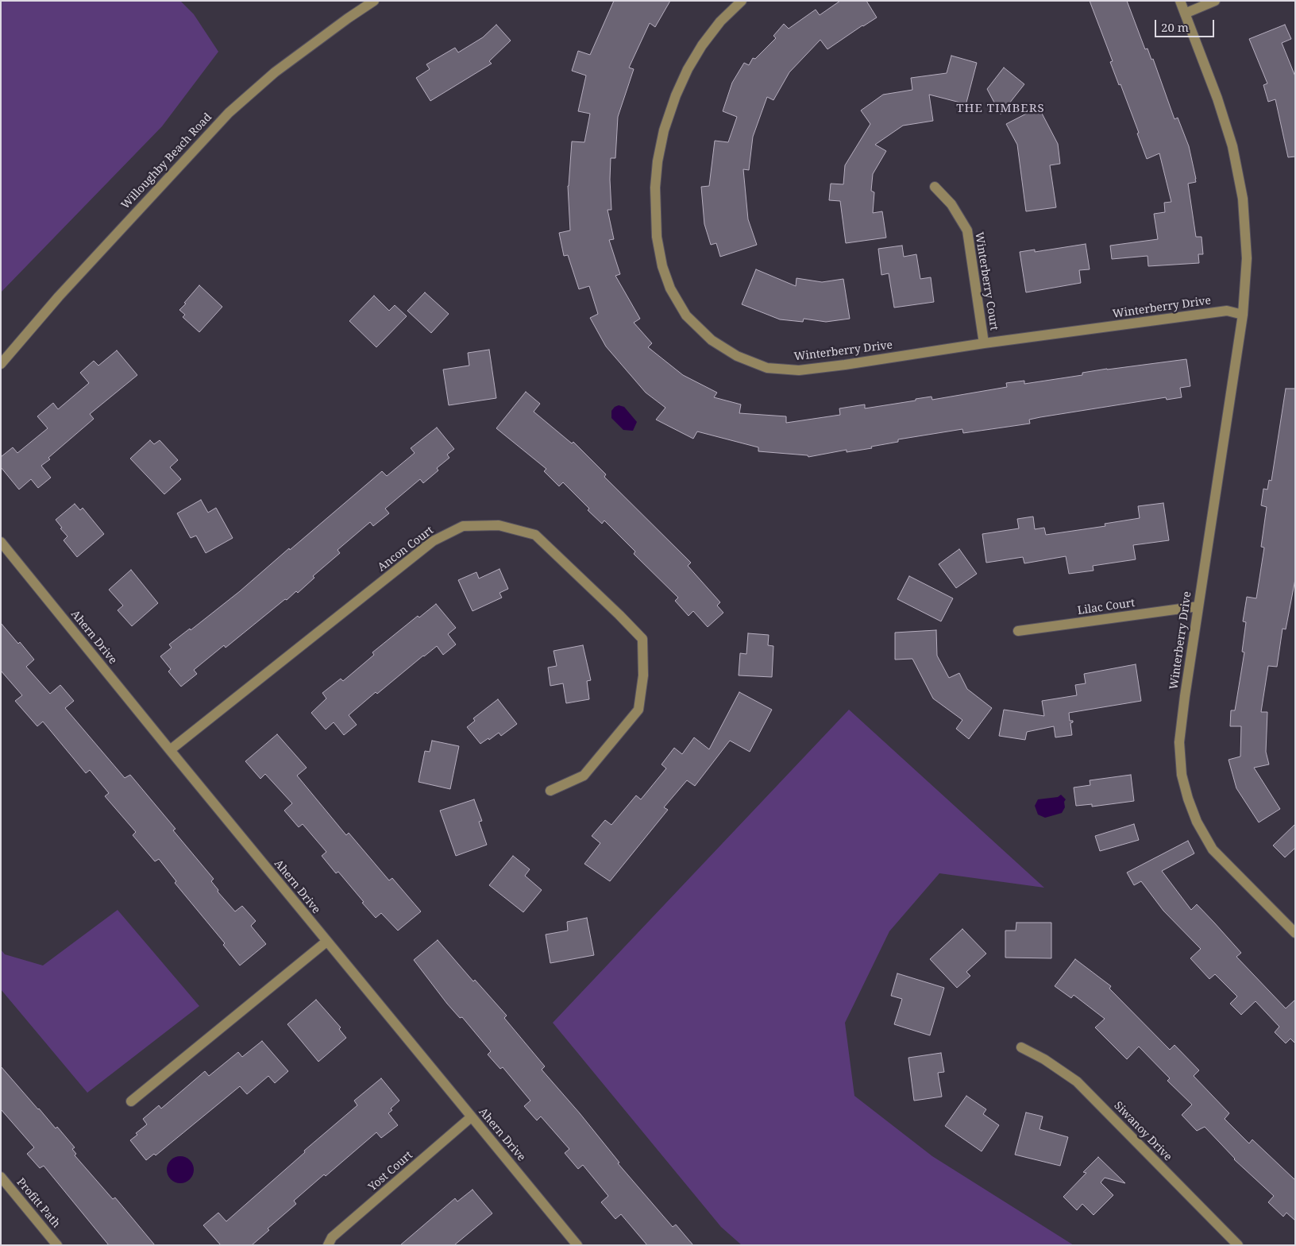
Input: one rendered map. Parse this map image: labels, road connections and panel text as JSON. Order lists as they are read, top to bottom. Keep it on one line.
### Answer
{"streets":{"street":["Willoughby Beach Road","Winterberry Court","Winterberry Drive","Ancon Court","Lilac Court","Ahern Drive","Siwanoy Drive","Yost Court","Profitt Path"]},"crossings":[["Winterberry Court","Winterberry Drive"],["Winterberry Drive","Lilac Court"],["Ancon Court","Ahern Drive"],["Ahern Drive","Yost Court"]],"districts":["THE TIMBERS"],"scale_bar":"20 m"}
